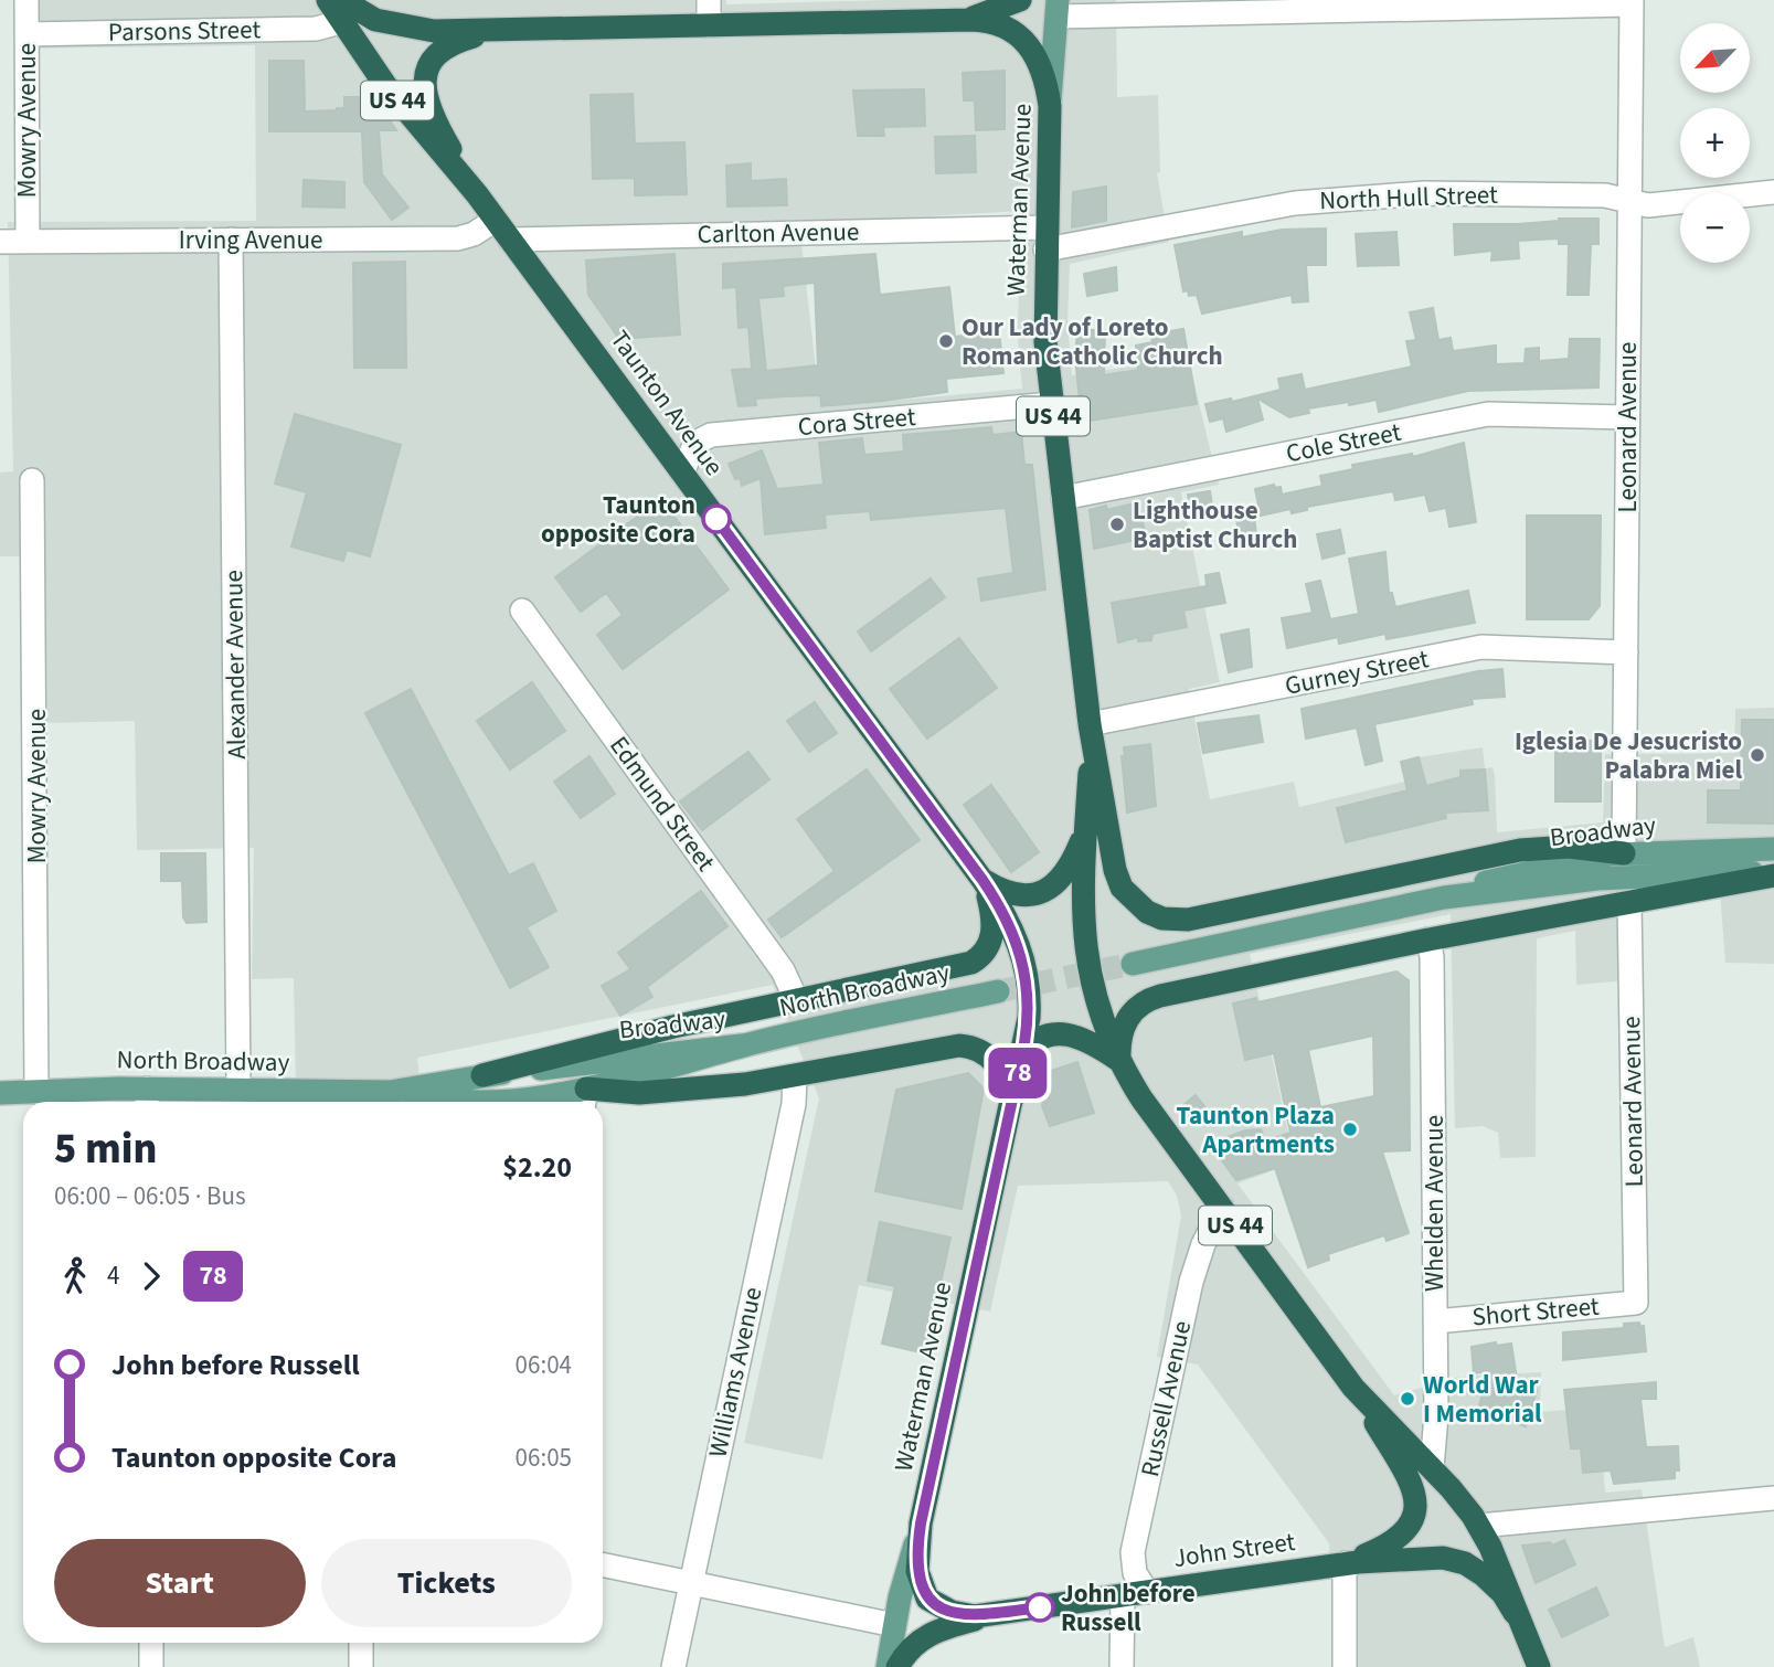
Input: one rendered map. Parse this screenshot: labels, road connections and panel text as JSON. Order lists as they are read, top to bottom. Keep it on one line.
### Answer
{"streets":{"highway":["US 44","Waterman Avenue","Taunton Avenue","John Street"],"main road":["Broadway","North Broadway"],"street":["Parsons Street","Mowry Avenue","North Hull Street","Carlton Avenue","Irving Avenue","Cora Street","Leonard Avenue","Cole Street","Alexander Avenue","Gurney Street","Edmund Street","Whelden Avenue","Short Street","Williams Avenue","Russell Avenue"]},"crossings":[["Parsons Street","US 44"],["Parsons Street","Mowry Avenue"],["Parsons Street","Taunton Avenue"],["US 44","Waterman Avenue"],["US 44","Taunton Avenue"],["US 44","Gurney Street"],["US 44","Whelden Avenue"],["US 44","Russell Avenue"],["US 44","John Street"],["Mowry Avenue","Irving Avenue"],["Mowry Avenue","North Broadway"],["North Hull Street","Waterman Avenue"],["North Hull Street","Carlton Avenue"],["North Hull Street","Leonard Avenue"],["Waterman Avenue","Carlton Avenue"],["Waterman Avenue","Cora Street"],["Waterman Avenue","Cole Street"],["Waterman Avenue","Gurney Street"],["Waterman Avenue","John Street"],["Carlton Avenue","Taunton Avenue"],["Irving Avenue","Taunton Avenue"],["Irving Avenue","Alexander Avenue"],["Taunton Avenue","Cora Street"],["Leonard Avenue","Cole Street"],["Leonard Avenue","Gurney Street"],["Leonard Avenue","Broadway"],["Leonard Avenue","Short Street"],["Alexander Avenue","North Broadway"],["Broadway","North Broadway"],["Whelden Avenue","Short Street"],["Russell Avenue","John Street"]],"places":["Our Lady of Loreto Roman Catholic Church","Taunton opposite Cora","Lighthouse Baptist Church","Iglesia De Jesucristo Palabra Miel","Taunton Plaza Apartments","World War I Memorial","John before Russell"],"lines":["bus line 78"],"north":"bottom left","page":{"on_map":"78","map_buttons":["+","−"],"heading":["5 min","06:00 – 06:05 · Bus","$2.20"],"legs":["4","78"],"list":[{"name":"John before Russell","value":"06:04"},{"name":"Taunton opposite Cora","value":"06:05"}],"buttons":["Start","Tickets"]}}
